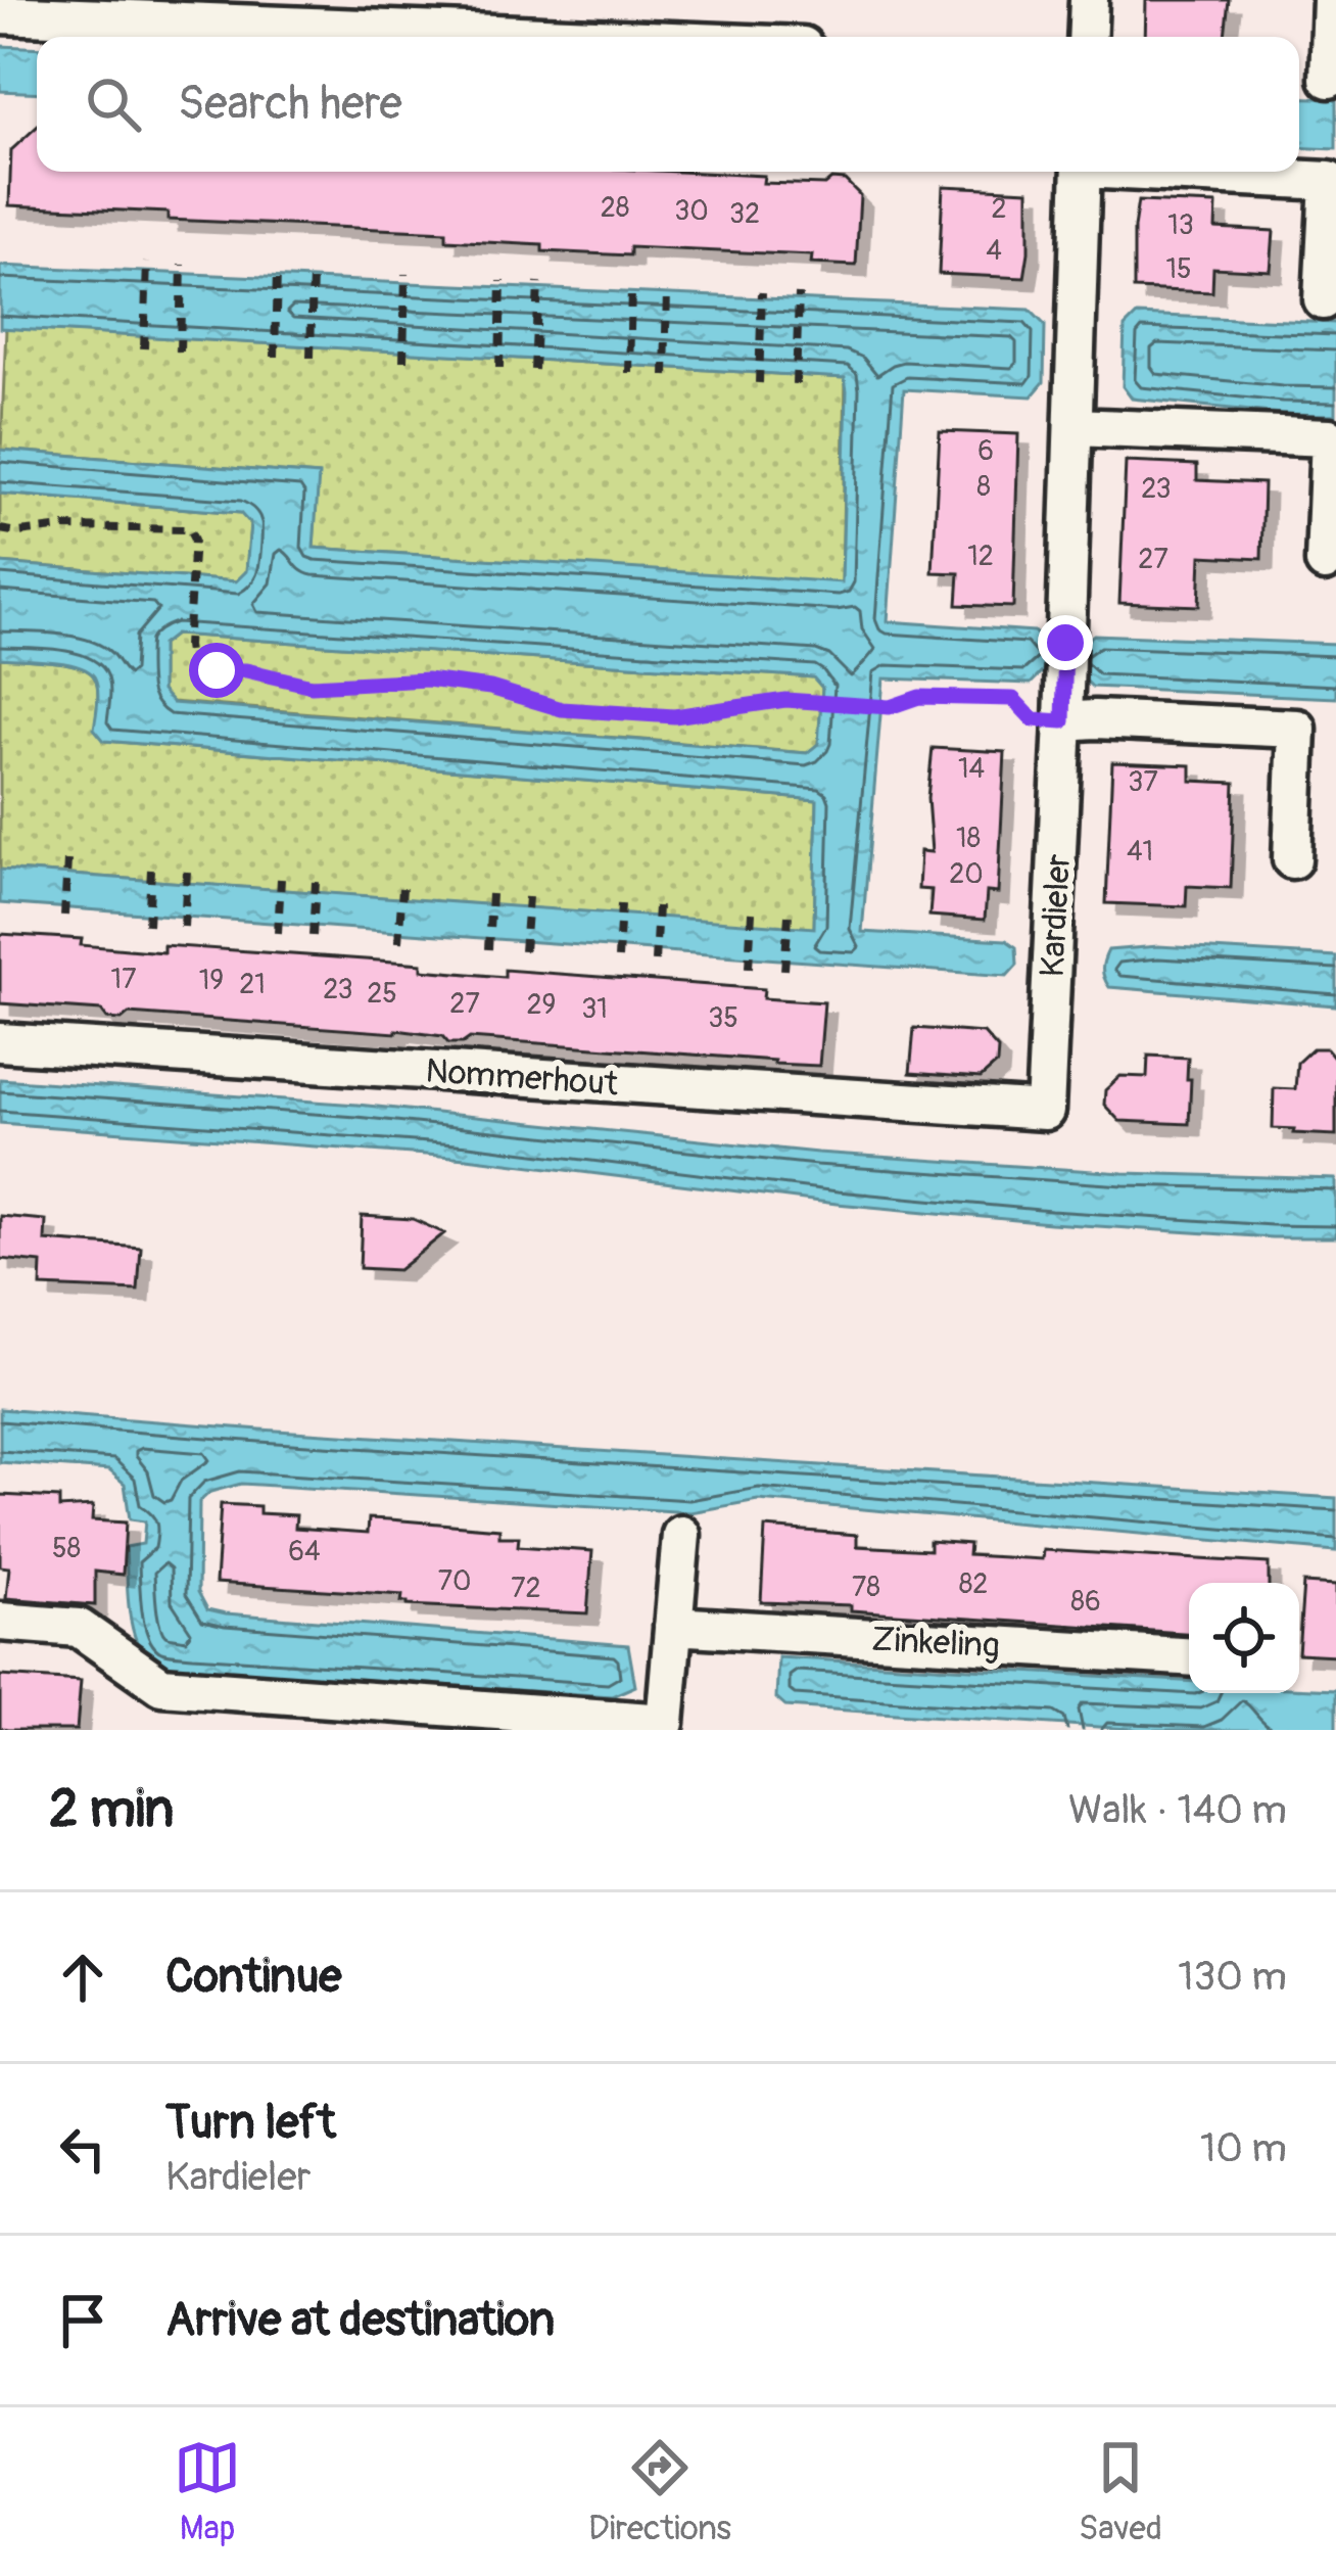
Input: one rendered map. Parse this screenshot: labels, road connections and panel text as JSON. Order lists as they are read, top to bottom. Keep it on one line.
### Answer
{"streets":{"street":["Kardieler","Nommerhout","Zinkeling"]},"crossings":[["Kardieler","Nommerhout"]],"house_numbers":["28","2","30","32","13","4","15","6","8","23","12","27","14","37","18","41","20","17","19","21","23","25","27","29","31","35","58","64","70","82","78","72","86"],"page":{"search":"Search here","heading":["2 min","Walk · 140 m"],"list":[["Continue","130 m"],["Turn left","Kardieler","10 m"],"Arrive at destination"],"nav":["Map","Directions","Saved"]}}
